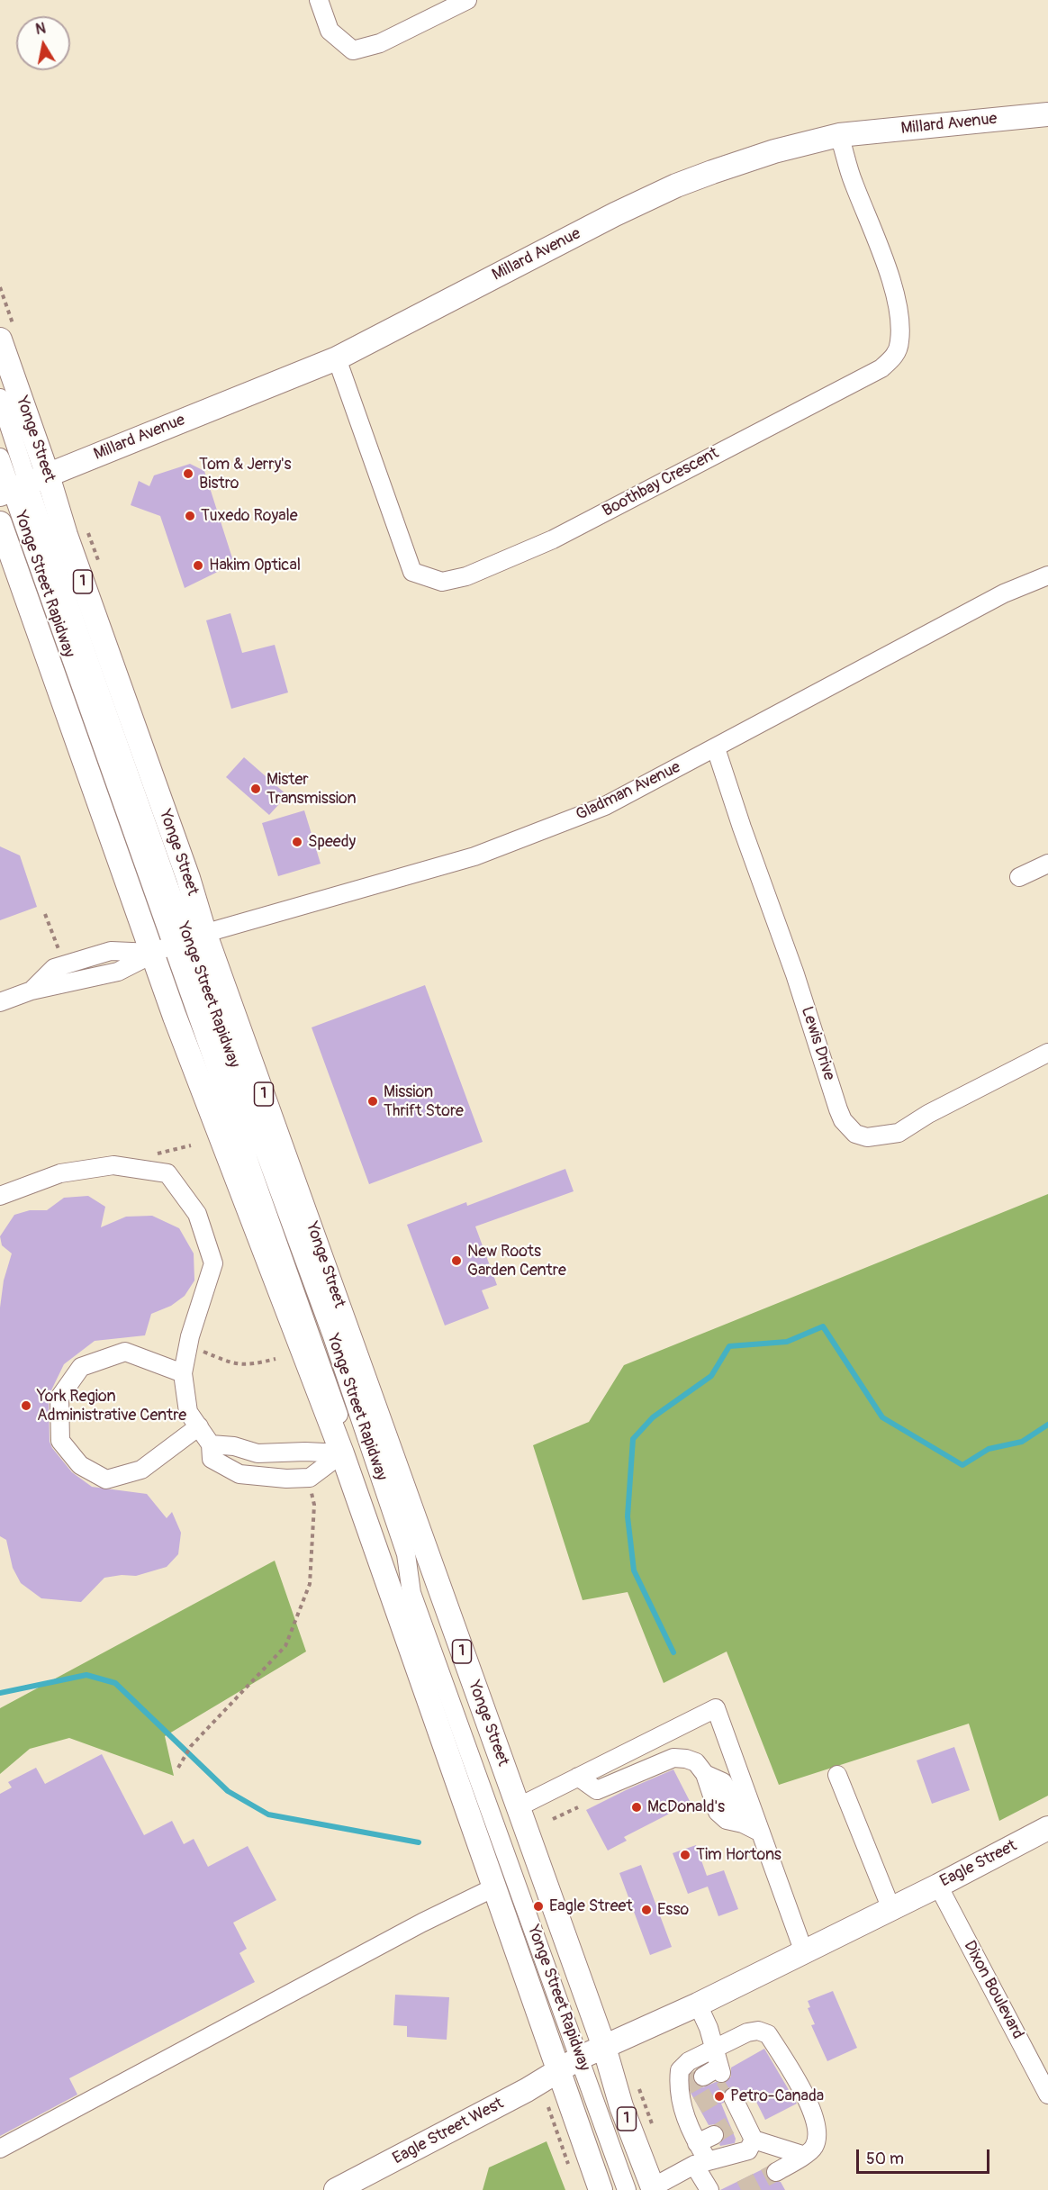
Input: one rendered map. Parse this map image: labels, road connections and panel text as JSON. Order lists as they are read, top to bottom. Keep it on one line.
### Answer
{"streets":{"main road":["Millard Avenue","Yonge Street","1","Eagle Street","Eagle Street West"],"street":["Boothbay Crescent","Yonge Street Rapidway","Gladman Avenue","Lewis Drive","Dixon Boulevard"]},"crossings":[["Millard Avenue","Yonge Street"],["Millard Avenue","Boothbay Crescent"],["Millard Avenue","Yonge Street Rapidway"],["Yonge Street","Yonge Street Rapidway"],["Yonge Street","Gladman Avenue"],["Yonge Street","Eagle Street"],["Yonge Street","Eagle Street West"],["Yonge Street Rapidway","Gladman Avenue"],["Yonge Street Rapidway","Eagle Street"],["Gladman Avenue","Lewis Drive"],["Eagle Street","Dixon Boulevard"],["Eagle Street","Eagle Street West"]],"places":["Tom & Jerry's Bistro","Tuxedo Royale","Hakim Optical","Mister Transmission","Speedy","Mission Thrift Store","New Roots Garden Centre","York Region Administrative Centre","McDonald's","Tim Hortons","Eagle Street","Esso","Petro-Canada"],"scale_bar":"50 m","north":"top"}
